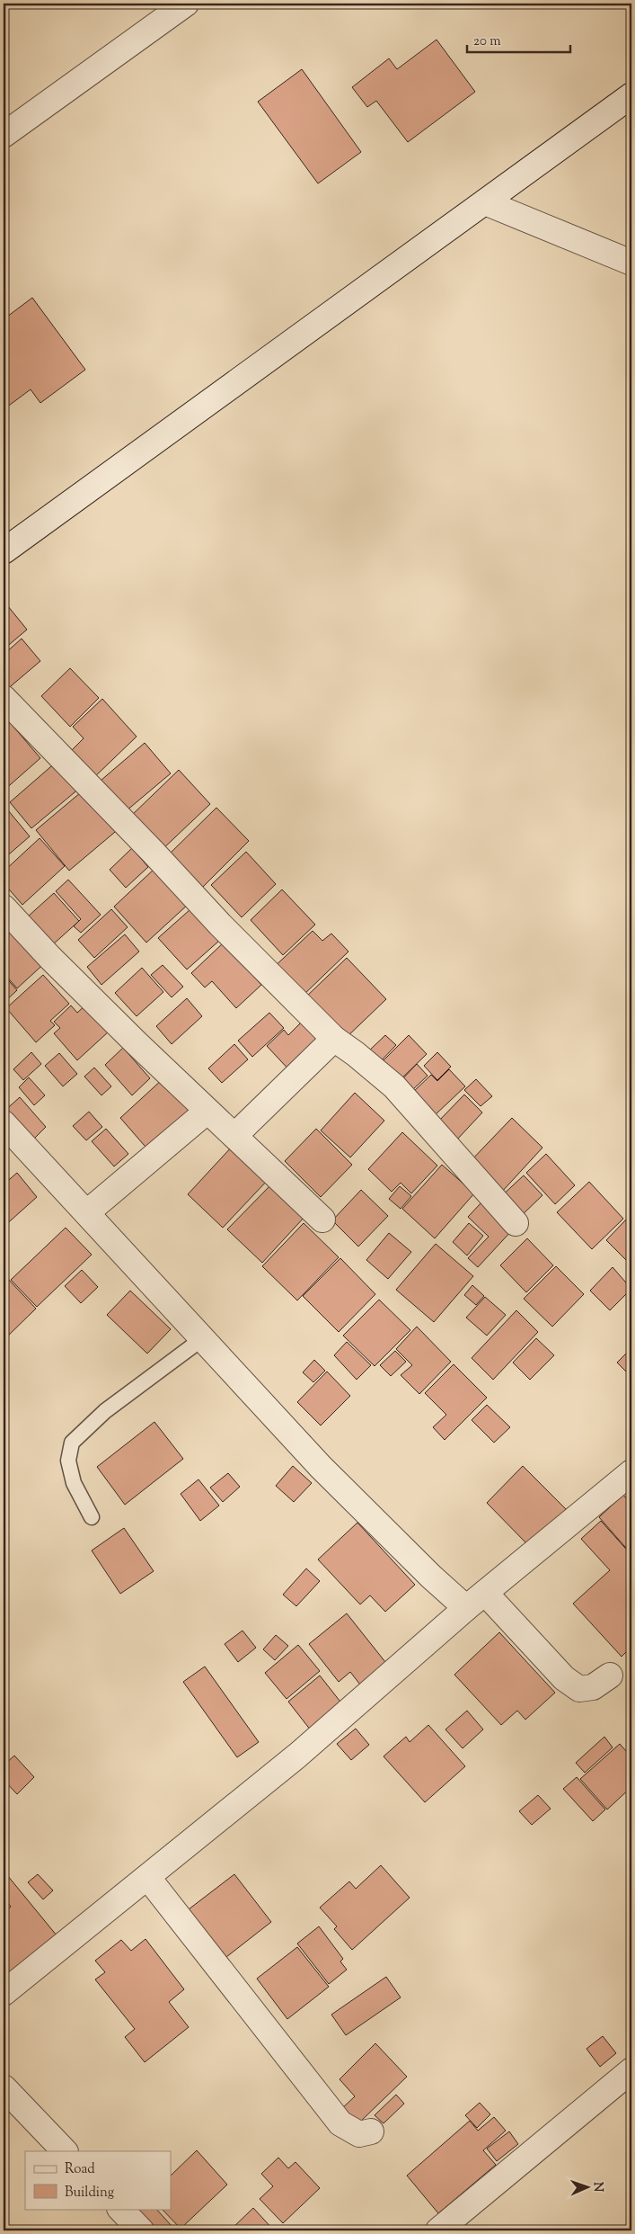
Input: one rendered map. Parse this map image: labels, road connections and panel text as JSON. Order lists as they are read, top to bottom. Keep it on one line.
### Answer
{"legend":["Road","Building"],"scale_bar":"20 m","north":"right"}
